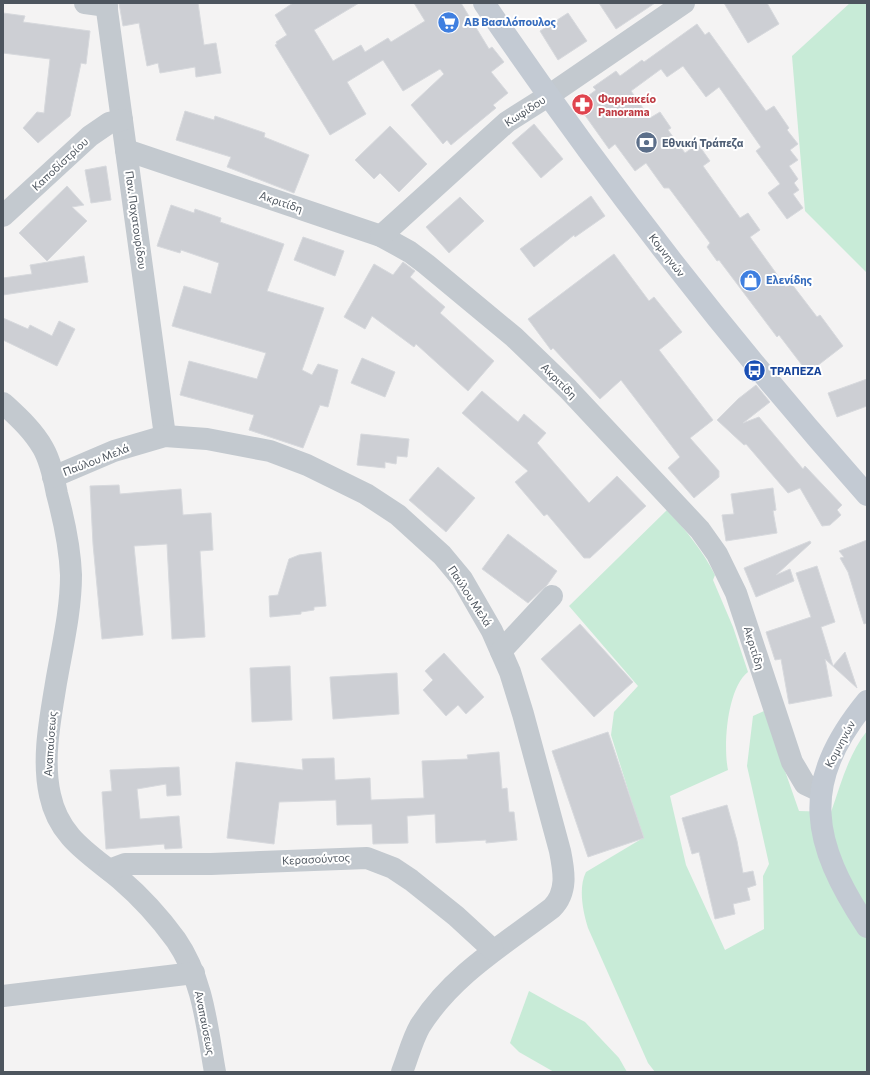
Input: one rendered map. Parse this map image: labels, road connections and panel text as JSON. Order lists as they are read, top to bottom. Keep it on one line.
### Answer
{"streets":{"main road":["Κομνηνών"],"street":["Κωφίδου","Καποδίστρίου","Ακριτίδη","Παν. Παχατουρίδου","Παύλου Μελά","Αναπαύσεως","Κερασούντος"]},"crossings":[["Κωφίδου","Ακριτίδη"],["Κωφίδου","Κομνηνών"],["Καποδίστρίου","Παν. Παχατουρίδου"],["Ακριτίδη","Παν. Παχατουρίδου"],["Ακριτίδη","Κομνηνών"],["Παν. Παχατουρίδου","Παύλου Μελά"],["Παύλου Μελά","Αναπαύσεως"],["Παύλου Μελά","Κερασούντος"],["Αναπαύσεως","Κερασούντος"]],"places":{"supermarket":["ΑΒ Βασιλόπουλος"],"pharmacy":["Φαρμακείο Panorama"],"bank":["Εθνική Τράπεζα"],"shop":["Ελενίδης"],"bus stop":["ΤΡΑΠΕΖΑ"]}}
